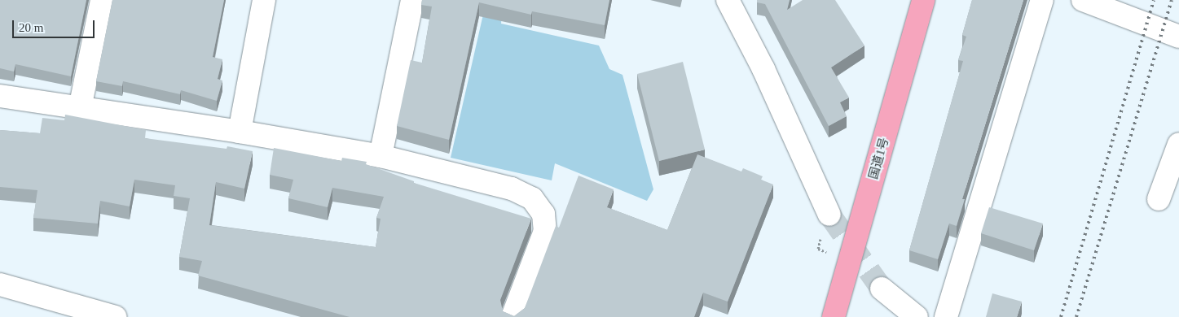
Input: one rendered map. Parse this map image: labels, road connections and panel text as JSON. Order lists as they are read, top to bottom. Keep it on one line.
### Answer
{"streets":{"highway":["国道1号"]},"scale_bar":"20 m"}
